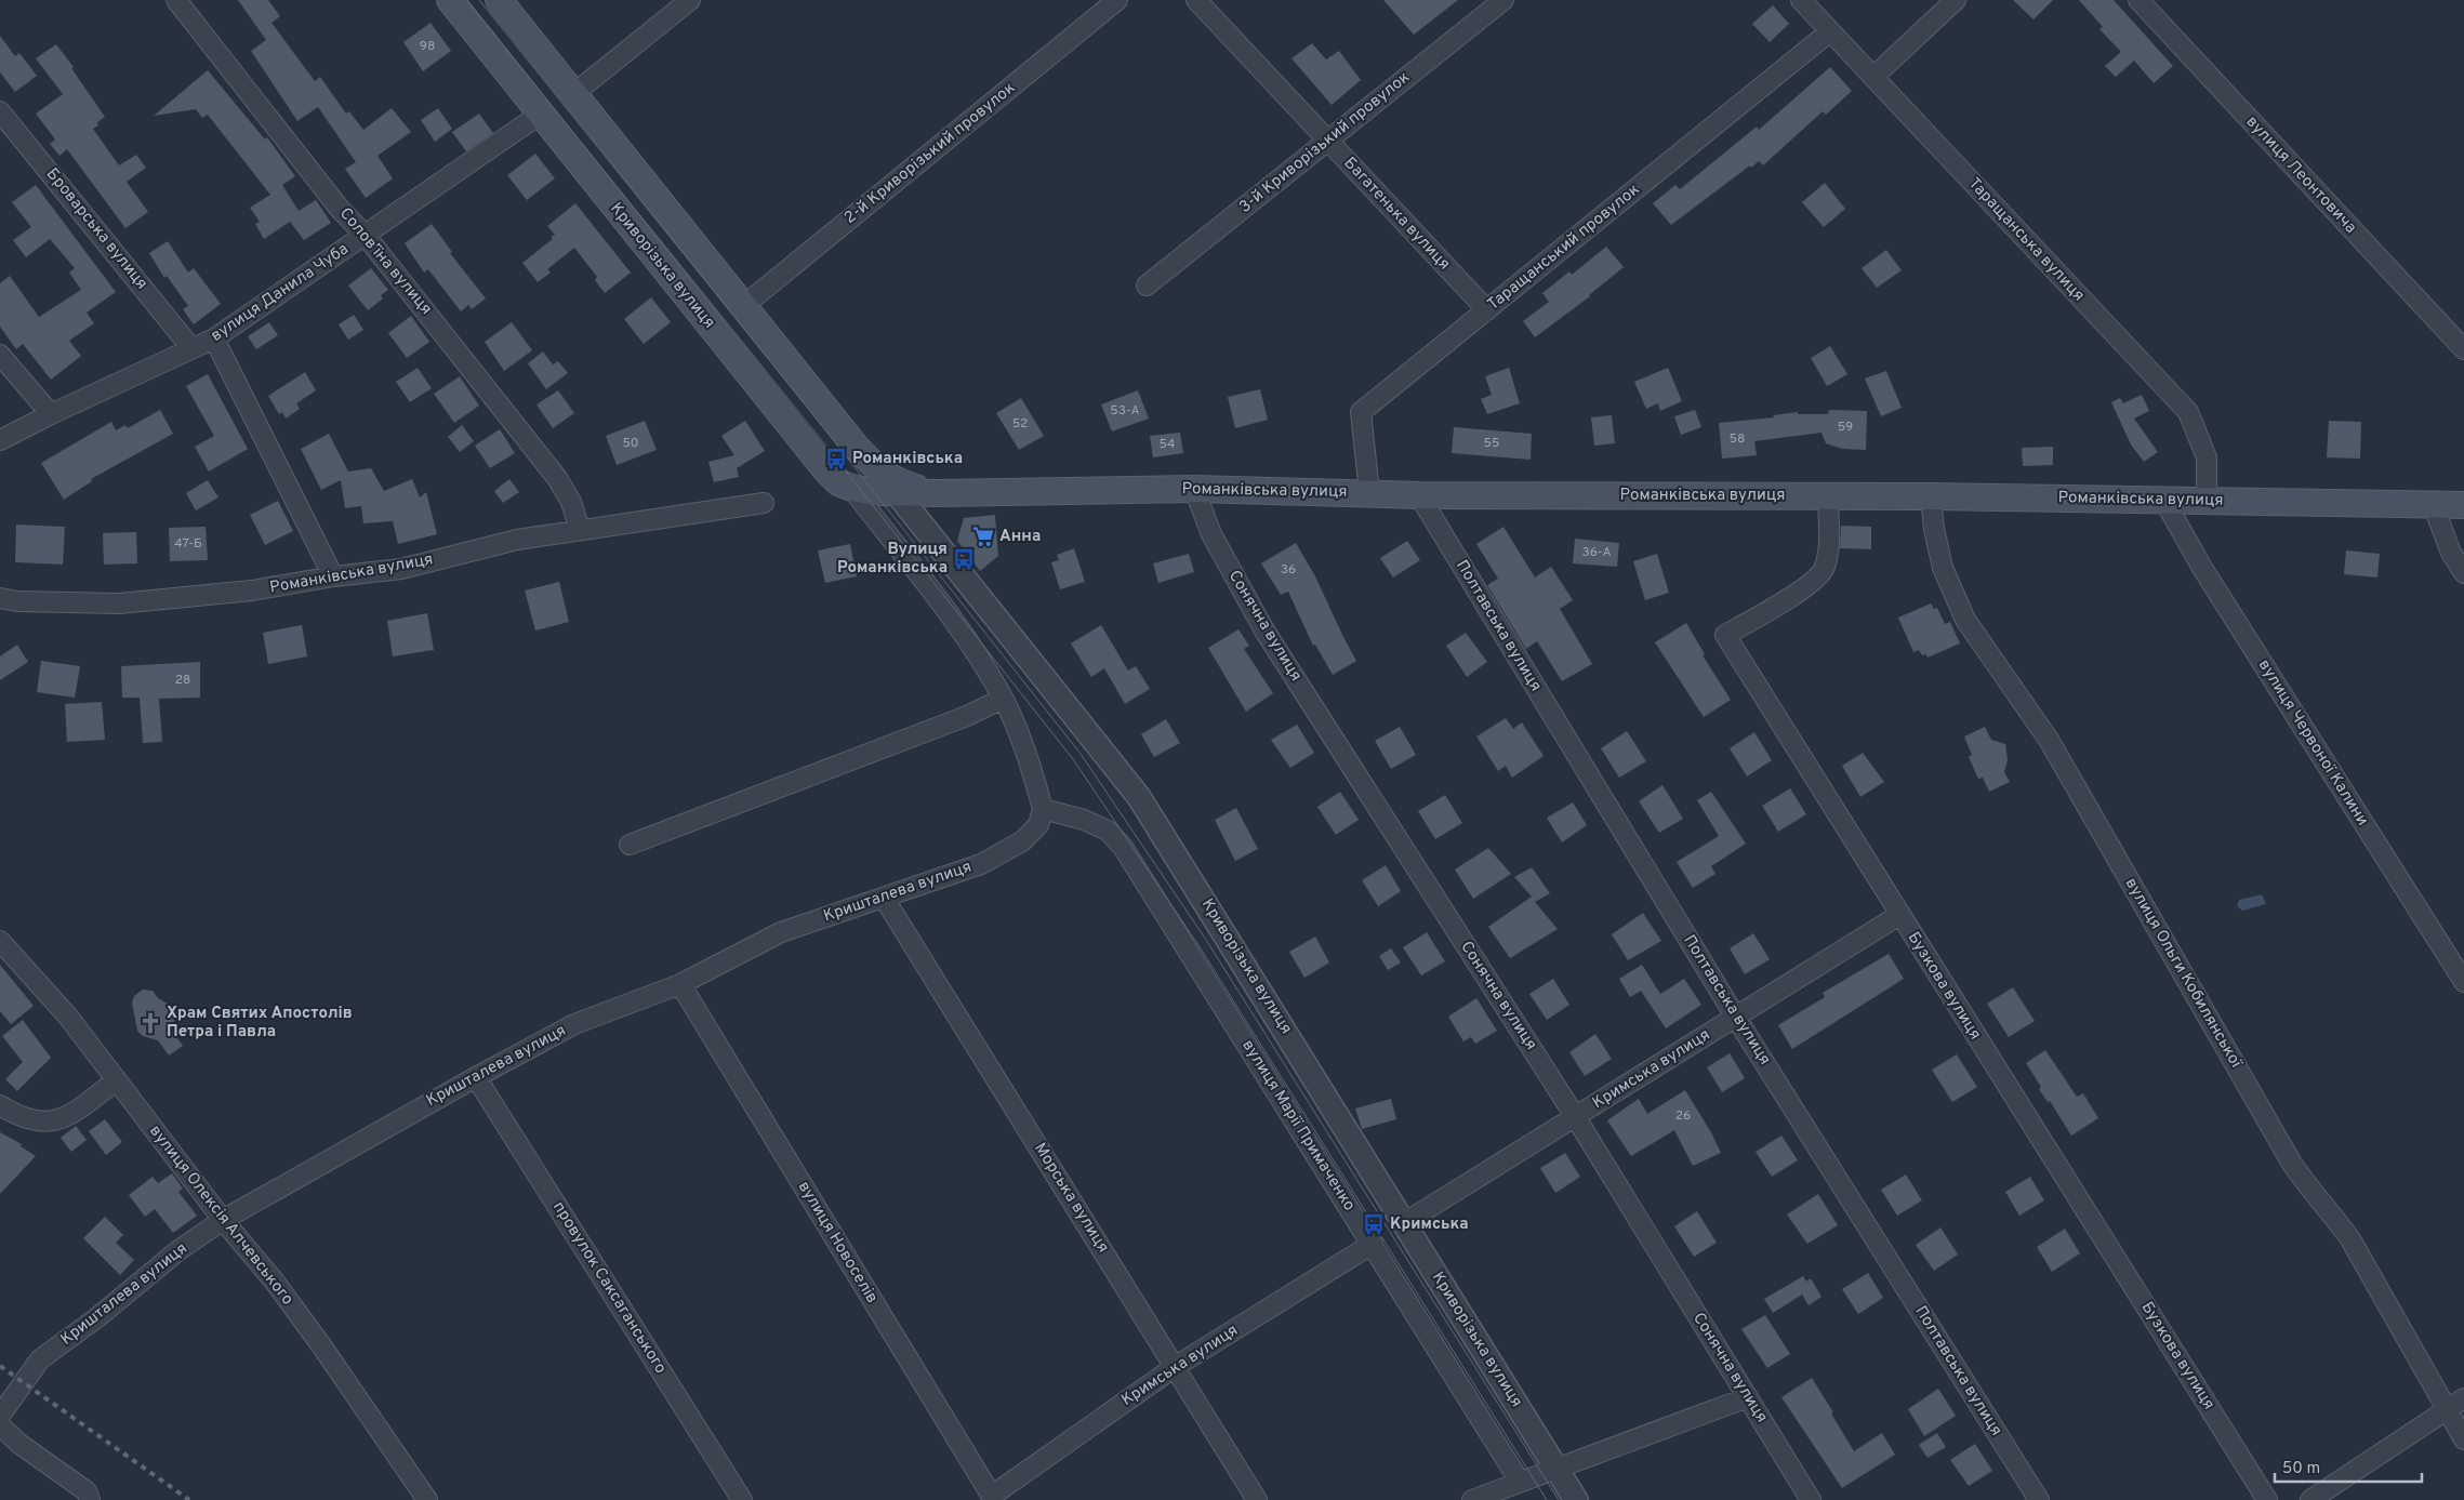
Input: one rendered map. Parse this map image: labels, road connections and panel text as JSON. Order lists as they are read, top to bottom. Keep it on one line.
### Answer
{"streets":{"main road":["Криворізька вулиця","Романківська вулиця"],"street":["3-й Криворізький провулок","2-й Криворізький провулок","вулиця Леонтовича","Багатенька вулиця","Броварська вулиця","Таращанська вулиця","Таращанський провулок","Соловʼїна вулиця","вулиця Данила Чуба","Сонячна вулиця","Полтавська вулиця","вулиця Червоної Калини","Кришталева вулиця","вулиця Ольги Кобилянської","Бузкова вулиця","Кримська вулиця","вулиця Марії Примаченко","Морська вулиця","вулиця Олексія Алчевського","вулиця Новоселів","провулок Саксаганського"]},"crossings":[["3-й Криворізький провулок","Багатенька вулиця"],["2-й Криворізький провулок","Криворізька вулиця"],["Багатенька вулиця","Таращанський провулок"],["Броварська вулиця","вулиця Данила Чуба"],["Таращанська вулиця","Таращанський провулок"],["Таращанська вулиця","Романківська вулиця"],["Таращанський провулок","Романківська вулиця"],["Соловʼїна вулиця","вулиця Данила Чуба"],["Соловʼїна вулиця","Романківська вулиця"],["Криворізька вулиця","вулиця Данила Чуба"],["Криворізька вулиця","Романківська вулиця"],["Криворізька вулиця","Кримська вулиця"],["Романківська вулиця","Сонячна вулиця"],["Романківська вулиця","Полтавська вулиця"],["Романківська вулиця","вулиця Червоної Калини"],["Романківська вулиця","вулиця Ольги Кобилянської"],["Романківська вулиця","Бузкова вулиця"],["Сонячна вулиця","Кримська вулиця"],["Полтавська вулиця","Кримська вулиця"],["Кришталева вулиця","вулиця Марії Примаченко"],["Кришталева вулиця","Морська вулиця"],["Кришталева вулиця","вулиця Олексія Алчевського"],["Кришталева вулиця","вулиця Новоселів"],["Кришталева вулиця","провулок Саксаганського"],["Бузкова вулиця","Кримська вулиця"],["Кримська вулиця","вулиця Марії Примаченко"],["Кримська вулиця","Морська вулиця"],["Кримська вулиця","вулиця Новоселів"]],"places":{"bus stop":["Романківська","Вулиця Романківська","Кримська"],"supermarket":["Анна"],"church":["Храм Святих Апостолів Петра і Павла"]},"house_numbers":["98","53-А","52","59","58","50","55","54","47-Б","36-А","36","28","26"],"scale_bar":"50 m"}
